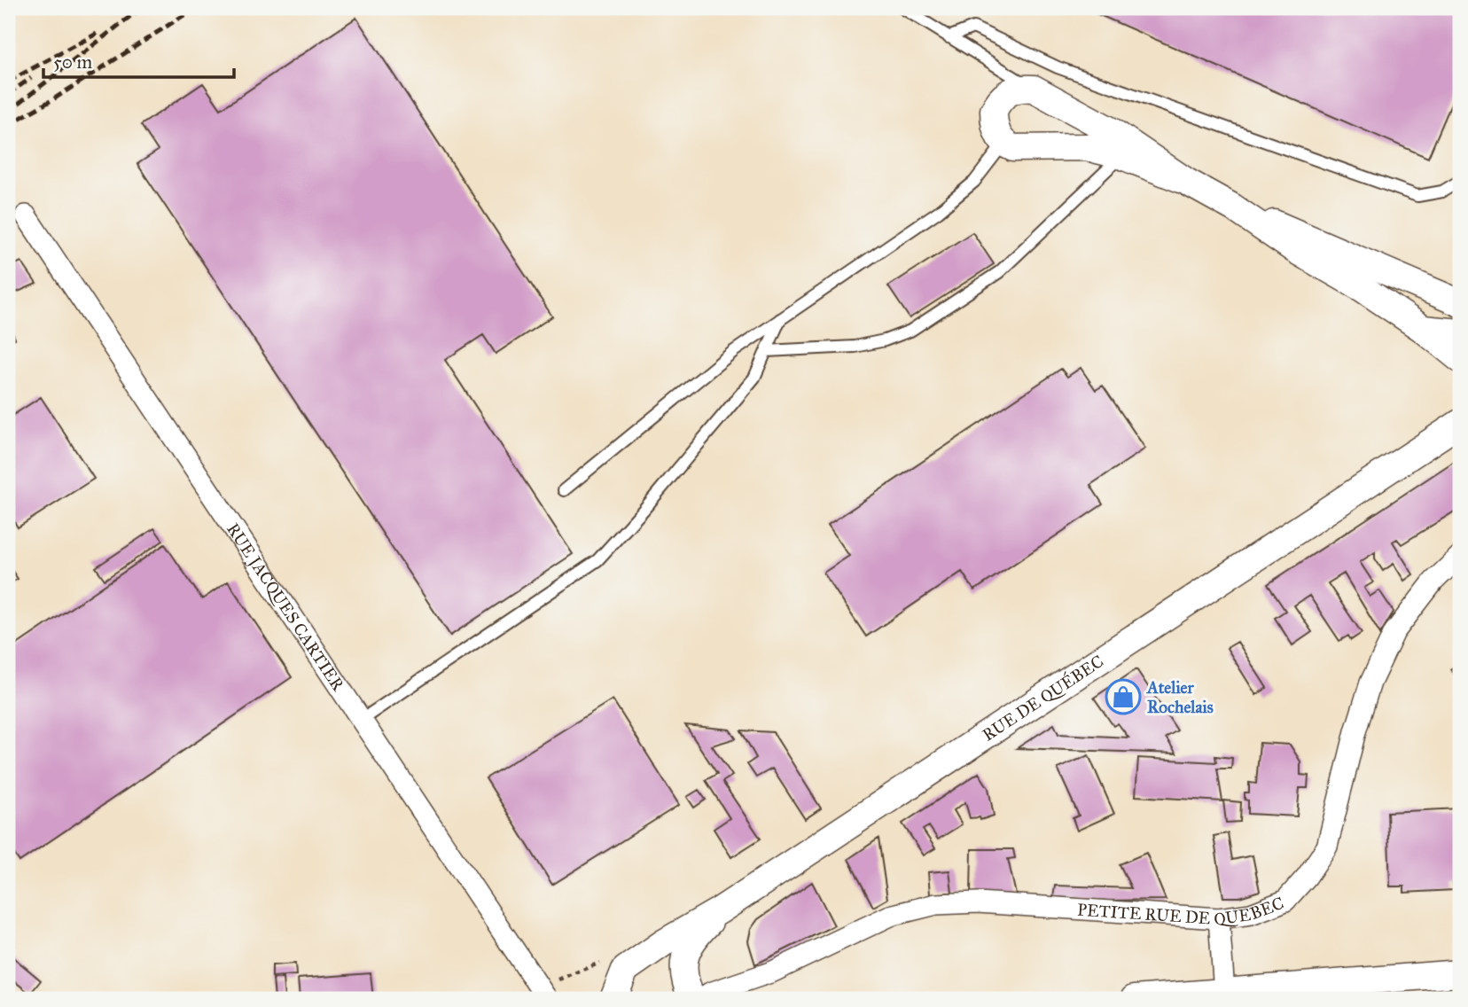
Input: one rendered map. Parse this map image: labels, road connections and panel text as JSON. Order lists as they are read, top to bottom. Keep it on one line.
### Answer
{"streets":{"street":["RUE JACQUES CARTIER","RUE DE QUÉBEC","PETITE RUE DE QUEBEC"]},"places":{"shop":["Atelier Rochelais"]},"scale_bar":"50 m"}
